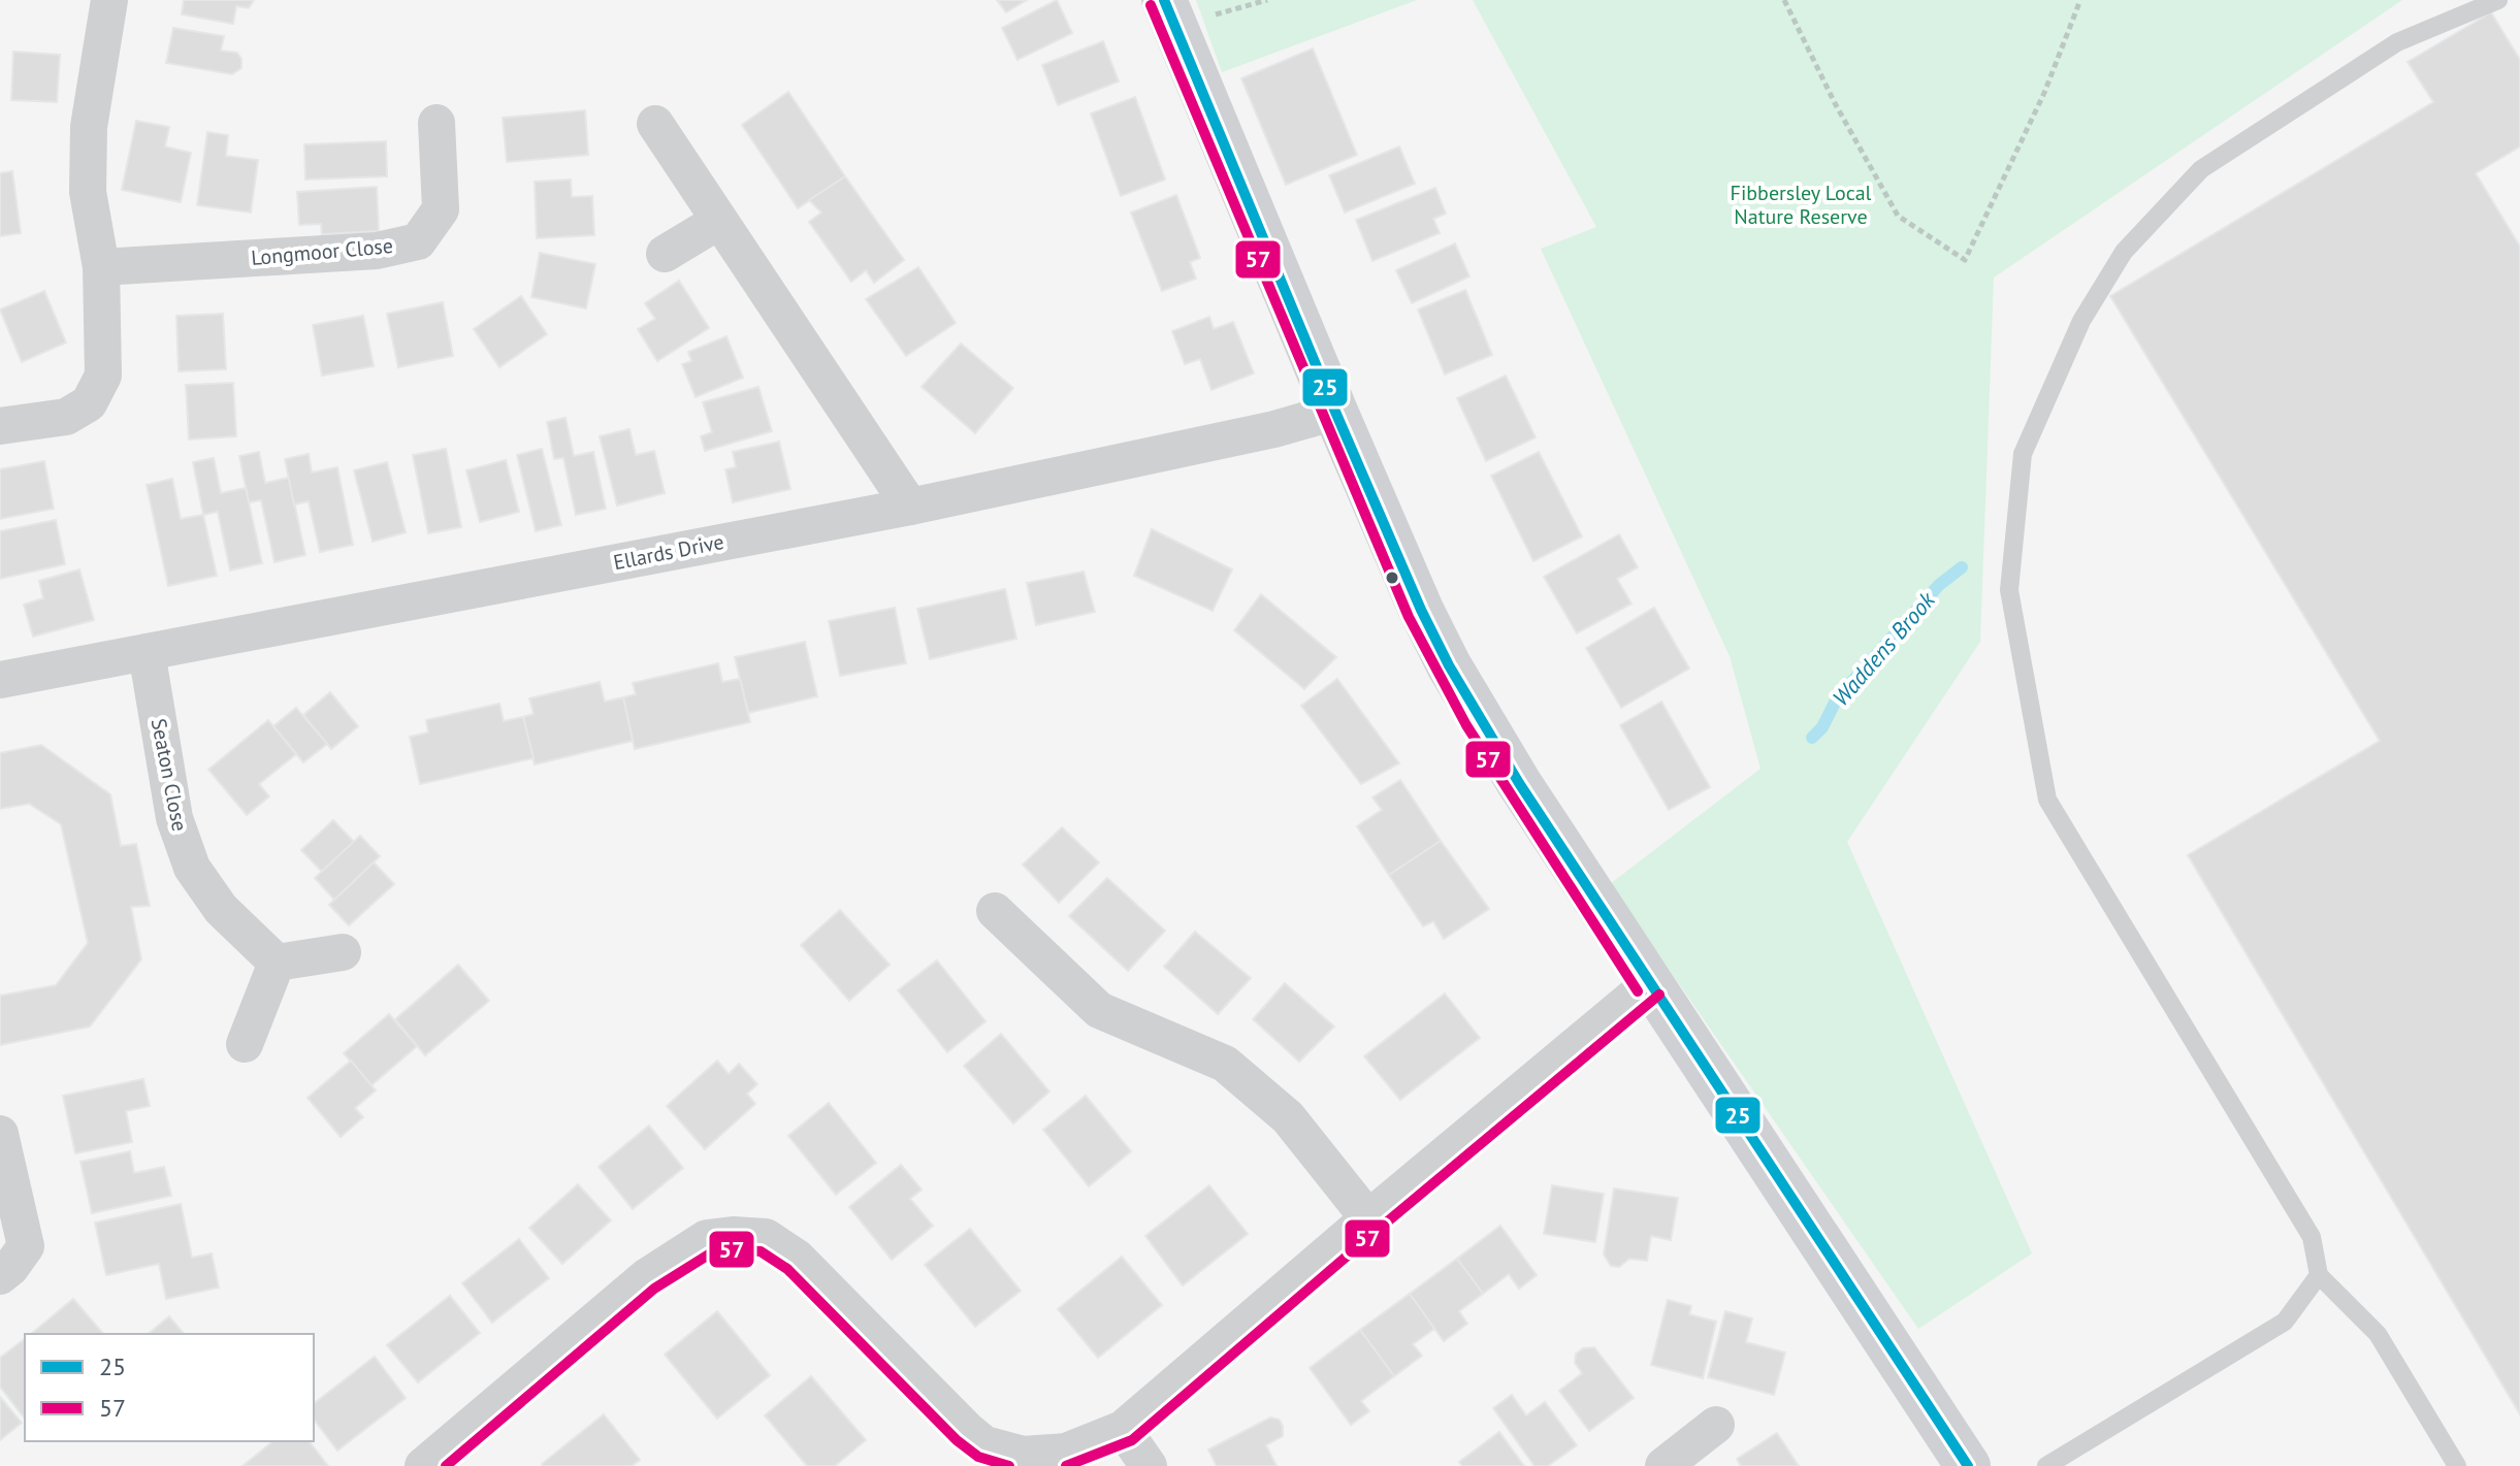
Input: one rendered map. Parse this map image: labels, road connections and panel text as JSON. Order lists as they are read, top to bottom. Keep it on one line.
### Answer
{"streets":{"street":["Longmoor Close","Ellards Drive","Seaton Close"]},"crossings":[["Ellards Drive","Seaton Close"]],"water":["Waddens Brook"],"parks":["Fibbersley Local Nature Reserve"],"lines":["transit line 25","transit line 57"],"legend":["25","57"]}
